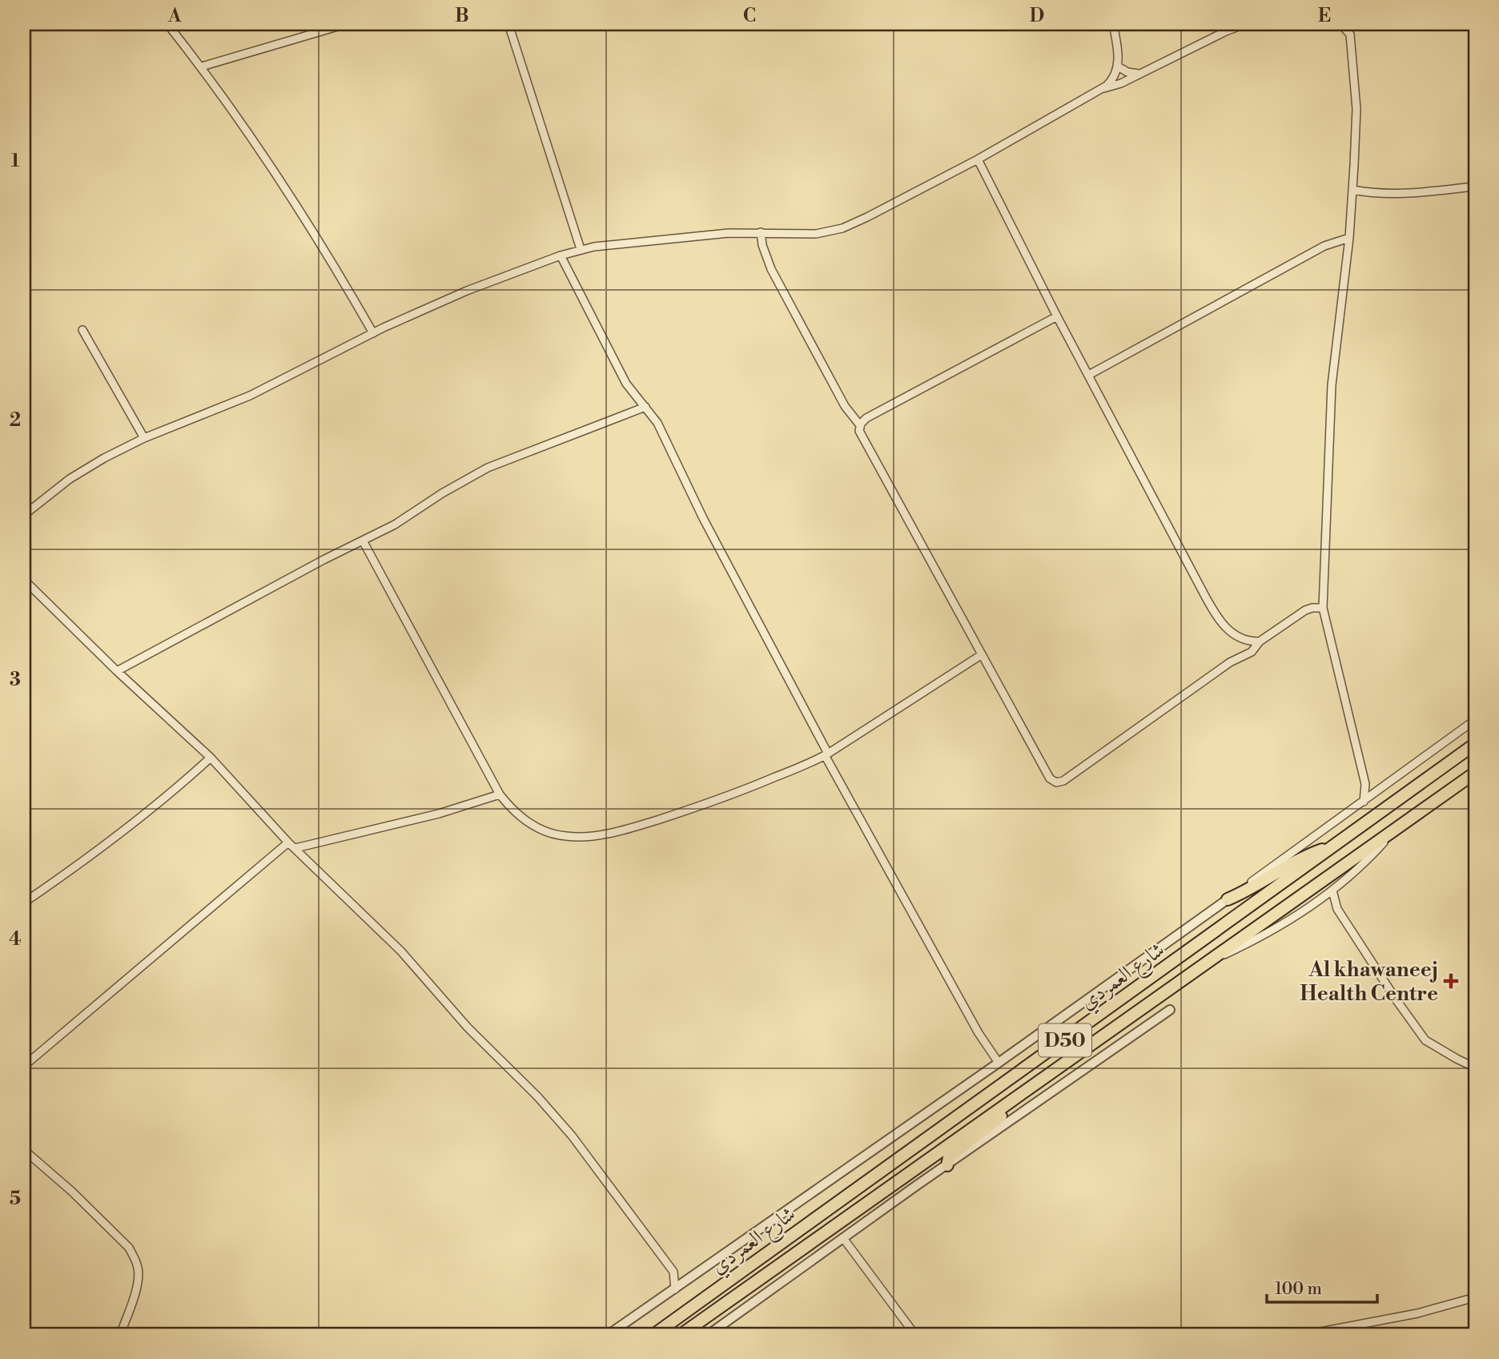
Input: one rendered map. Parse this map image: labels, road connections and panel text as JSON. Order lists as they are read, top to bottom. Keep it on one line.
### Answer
{"streets":{"main road":["شارع العمردي","D50"]},"places":{"health":["Al khawaneej Health Centre"]},"scale_bar":"100 m","grid":{"columns":["A","B","C","D","E"],"rows":["1","2","3","4","5"]}}
